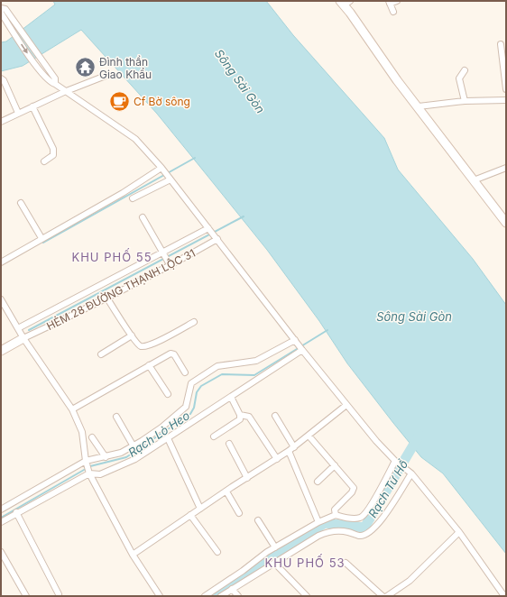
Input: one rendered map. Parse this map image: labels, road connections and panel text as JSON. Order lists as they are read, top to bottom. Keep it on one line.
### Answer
{"streets":{"street":["HẺM 28 ĐƯỜNG THẠNH LỘC 31"]},"districts":["KHU PHỐ 55","KHU PHỐ 53"],"water":["Sông Sài Gòn","Rạch Lò Heo","Rạch Tư Hổ"],"places":{"temple":["Đình thần Giao Khẩu"],"cafe":["Cf Bờ sông"]}}
